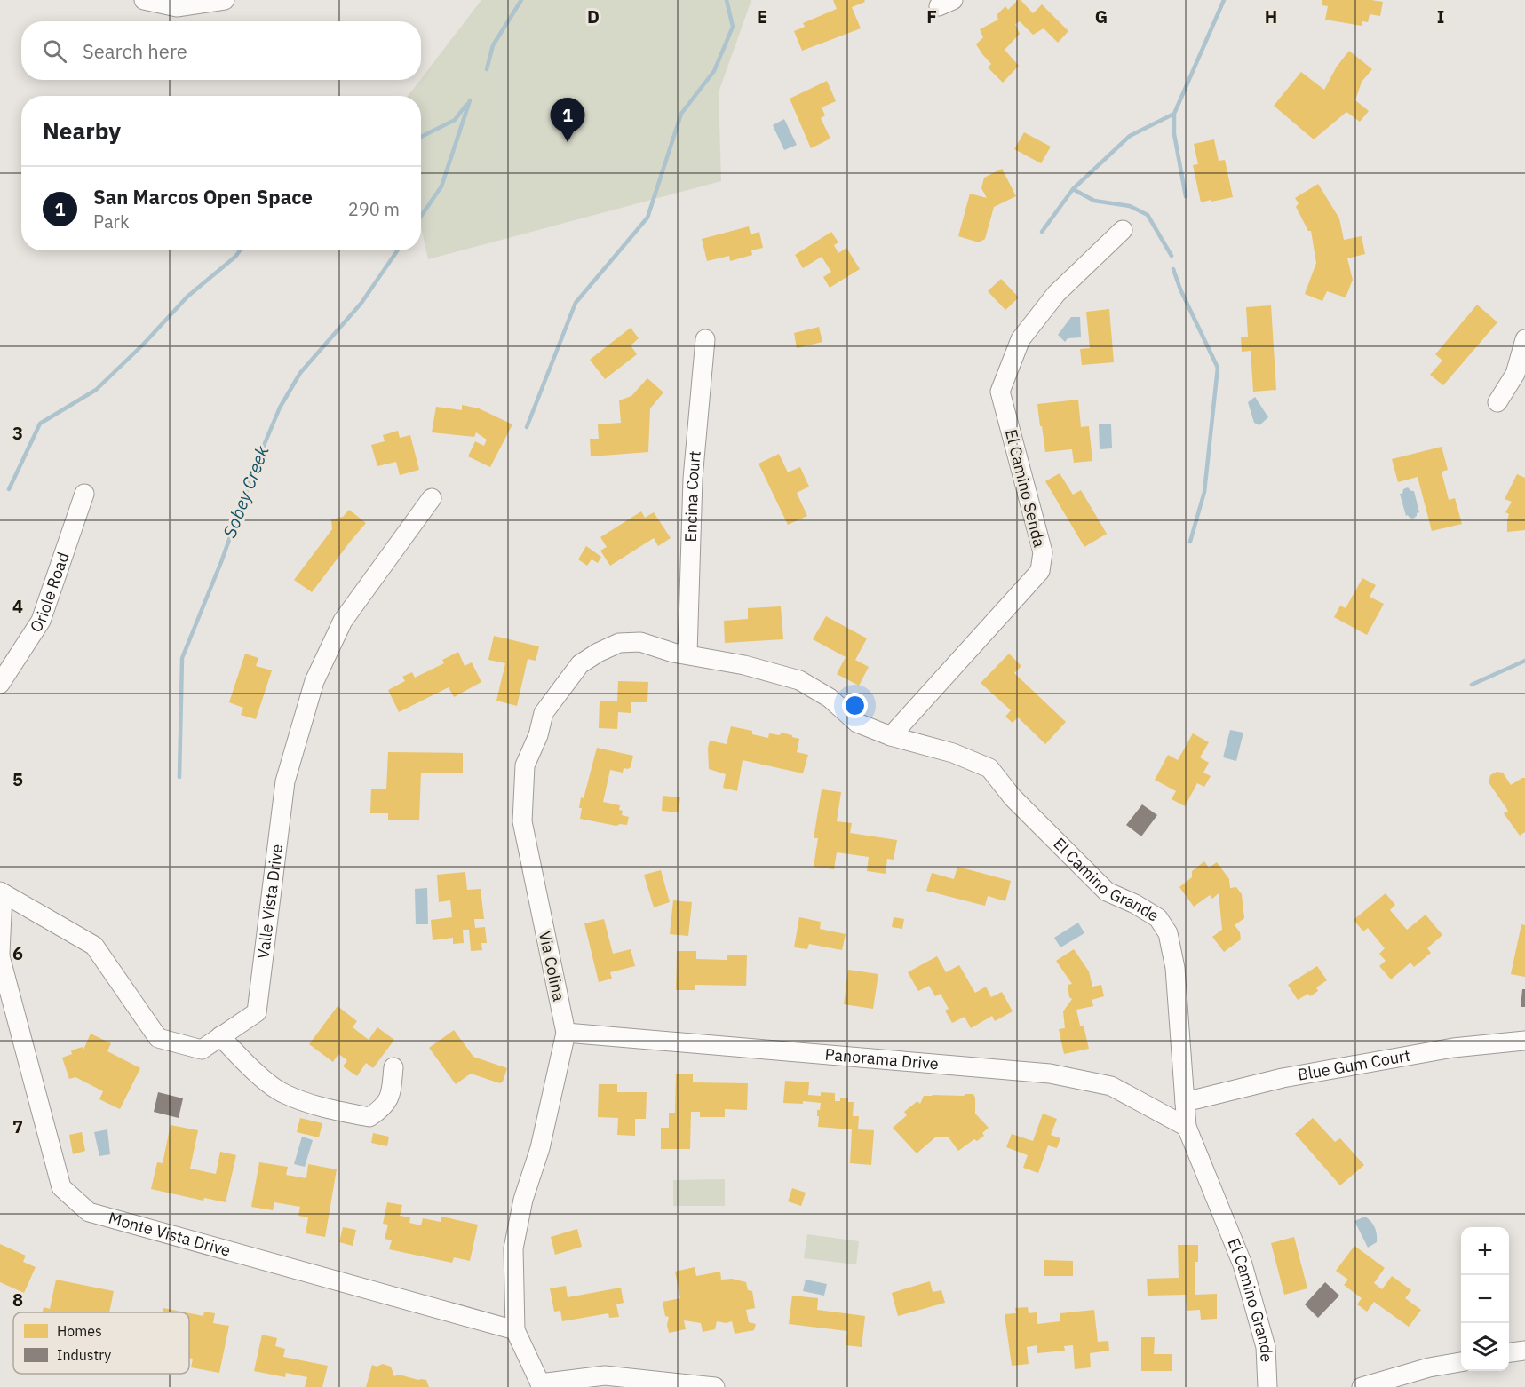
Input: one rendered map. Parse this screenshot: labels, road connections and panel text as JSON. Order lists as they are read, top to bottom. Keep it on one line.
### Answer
{"streets":{"street":["El Camino Senda","Encina Court","Oriole Road","El Camino Grande","Valle Vista Drive","Via Colina","Panorama Drive","Blue Gum Court","Monte Vista Drive"]},"crossings":[["El Camino Senda","El Camino Grande"],["Encina Court","El Camino Grande"],["Encina Court","Via Colina"],["El Camino Grande","Via Colina"],["El Camino Grande","Panorama Drive"],["El Camino Grande","Blue Gum Court"],["Valle Vista Drive","Monte Vista Drive"],["Via Colina","Panorama Drive"],["Via Colina","Monte Vista Drive"]],"water":["Sobey Creek"],"legend":["Homes","Industry"],"page":{"search":"Search here","heading":"Nearby","pins":"1","list":[{"mark":"1","name":"San Marcos Open Space","note":"Park","value":"290 m"}],"map_buttons":["+","−"]},"grid":{"columns":["D","E","F","G","H","I"],"rows":["3","4","5","6","7","8"]}}
